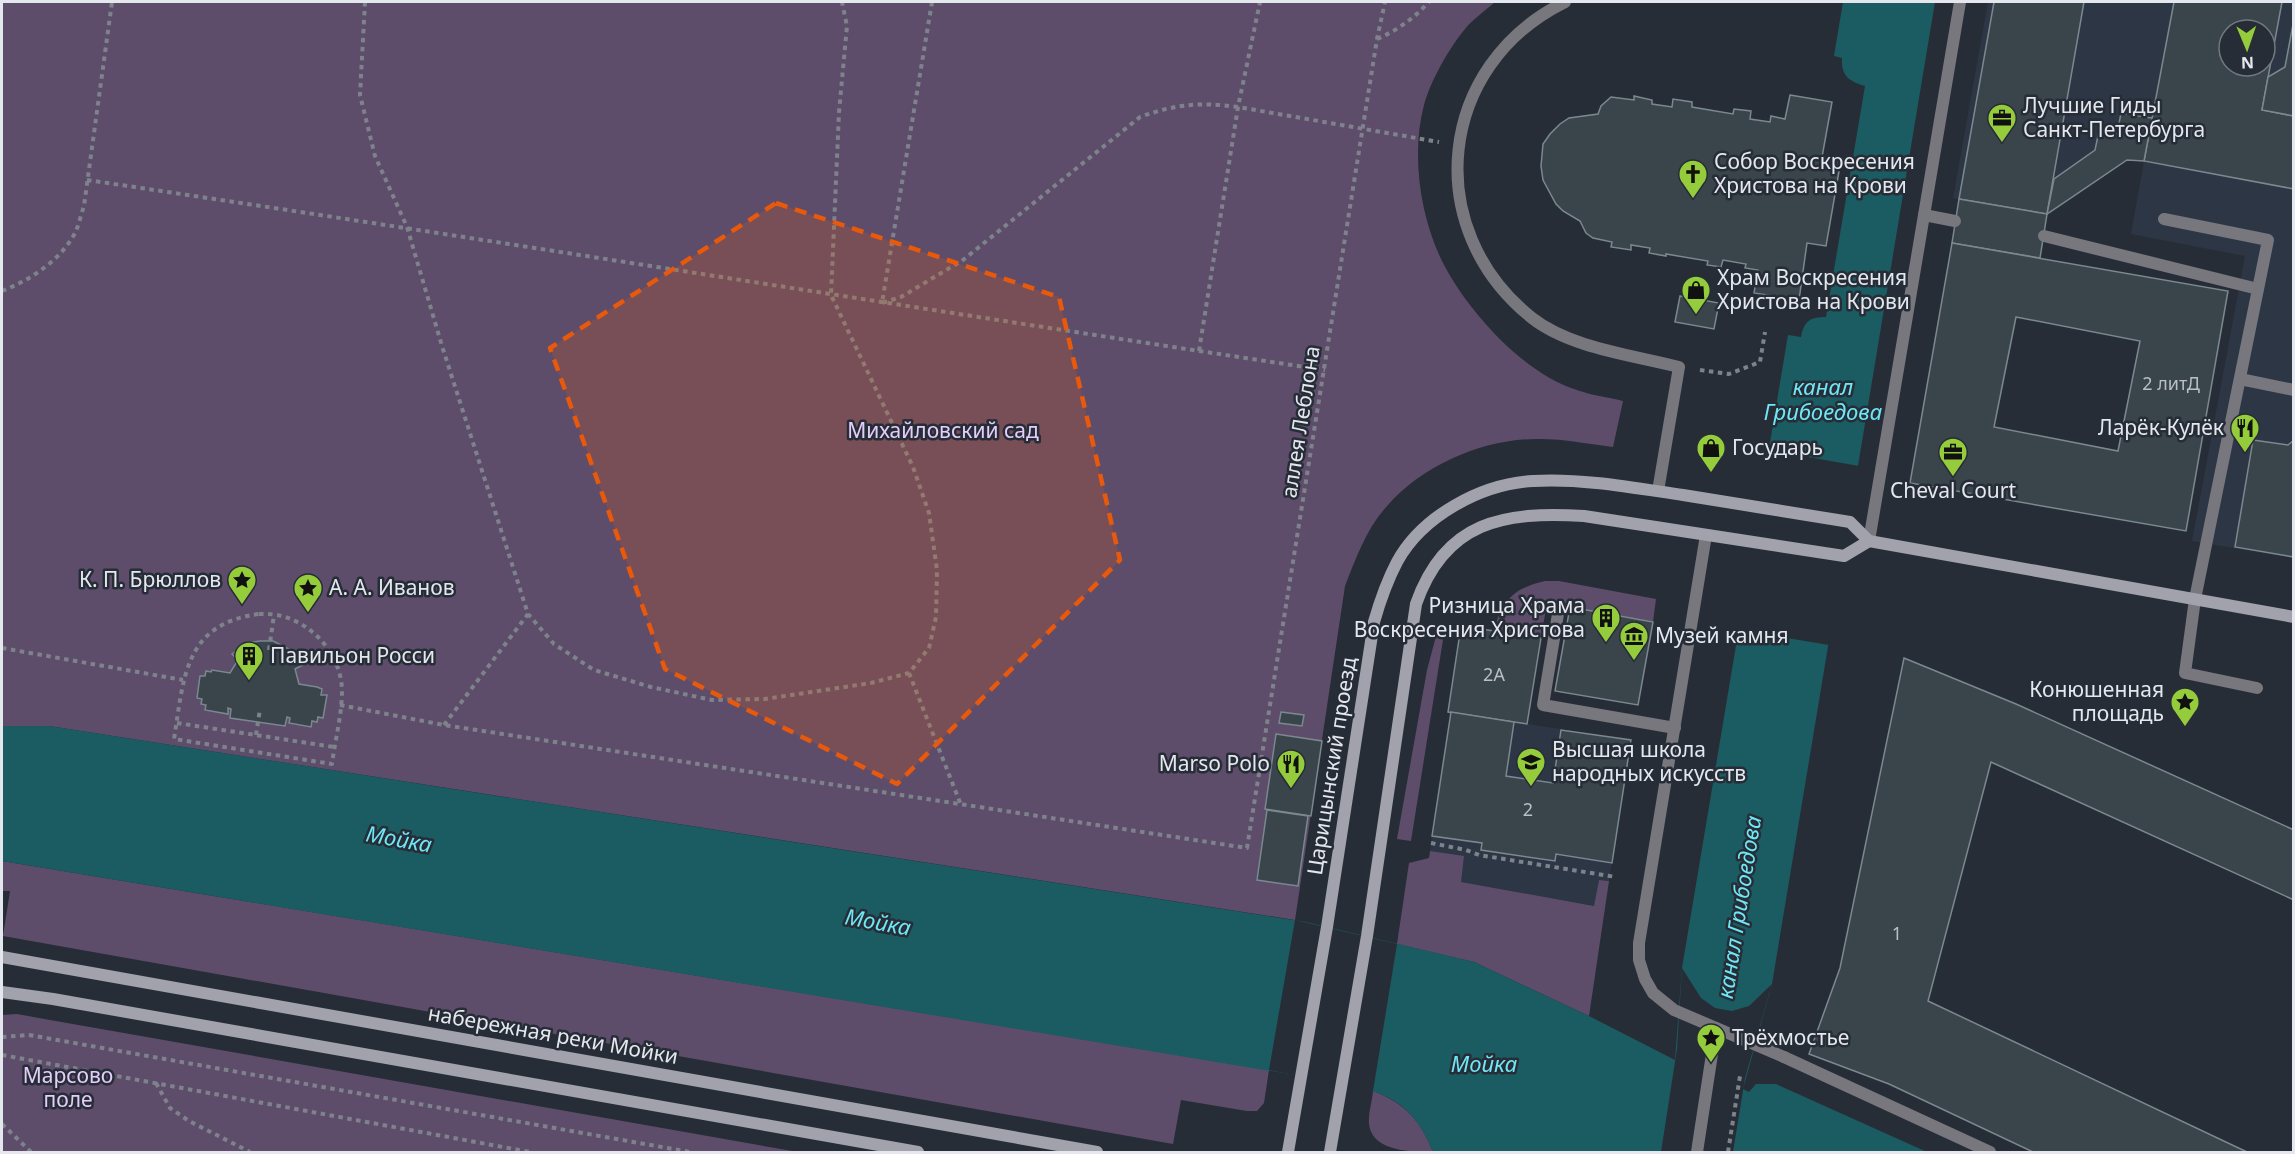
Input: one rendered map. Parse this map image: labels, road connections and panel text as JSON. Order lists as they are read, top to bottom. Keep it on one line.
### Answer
{"streets":{"main road":["Царицынский проезд","набережная реки Мойки"],"path":["аллея Леблона"]},"water":["канал Грибоедова","Мойка"],"parks":["Михайловский сад","Марсово поле"],"places":{"office":["Лучшие Гиды Санкт-Петербурга","Cheval Court"],"church":["Собор Воскресения Христова на Крови"],"shop":["Храм Воскресения Христова на Крови","Государь"],"restaurant":["Ларёк-Кулёк","Marso Polo"],"place":["К. П. Брюллов","А. А. Иванов","Конюшенная площадь","Трёхмостье"],"building":["Ризница Храма Воскресения Христова","Павильон Росси"],"museum":["Музей камня"],"school or university":["Высшая школа народных искусств"]},"house_numbers":["2 литД","2А","2","1"],"north":"bottom"}
